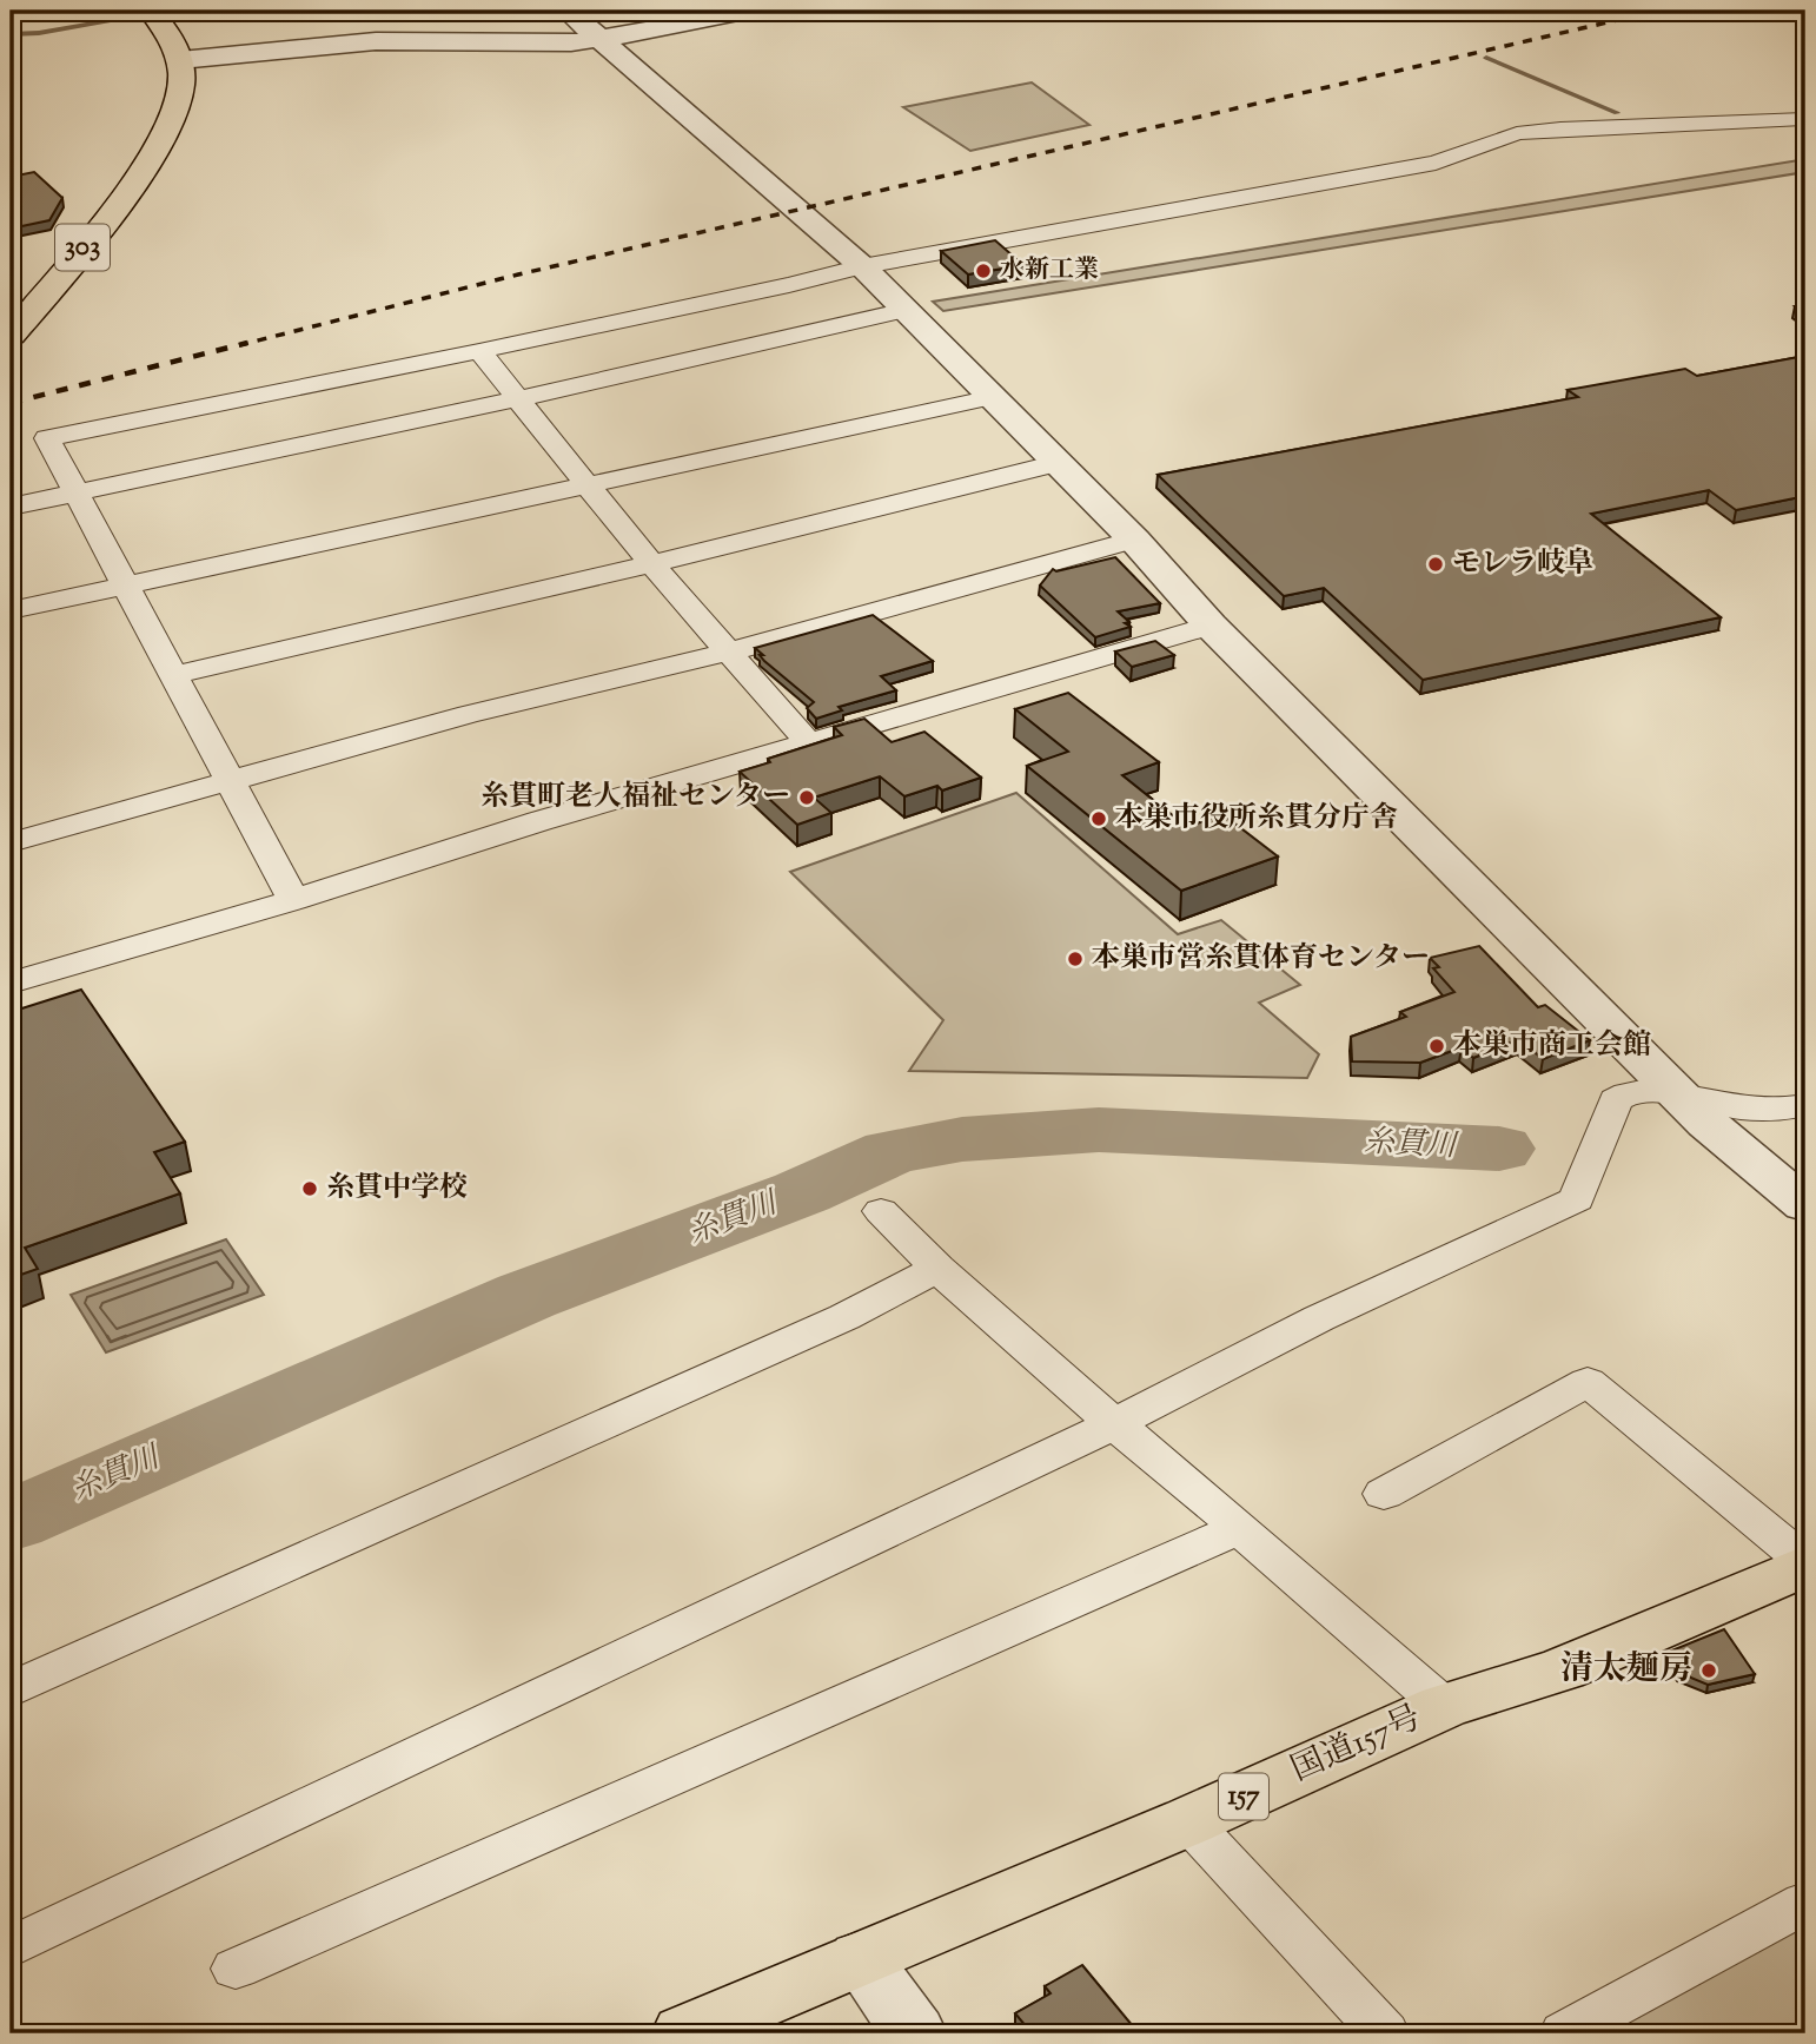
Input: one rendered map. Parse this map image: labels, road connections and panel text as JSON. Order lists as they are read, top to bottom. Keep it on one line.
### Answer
{"streets":{"highway":["303","国道157号","157"]},"water":["糸貫川"],"places":["水新工業","モレラ岐阜","糸貫町老人福祉センター","本巣市役所糸貫分庁舎","本巣市営糸貫体育センター","本巣市商工会館","糸貫中学校","清太麺房"]}
